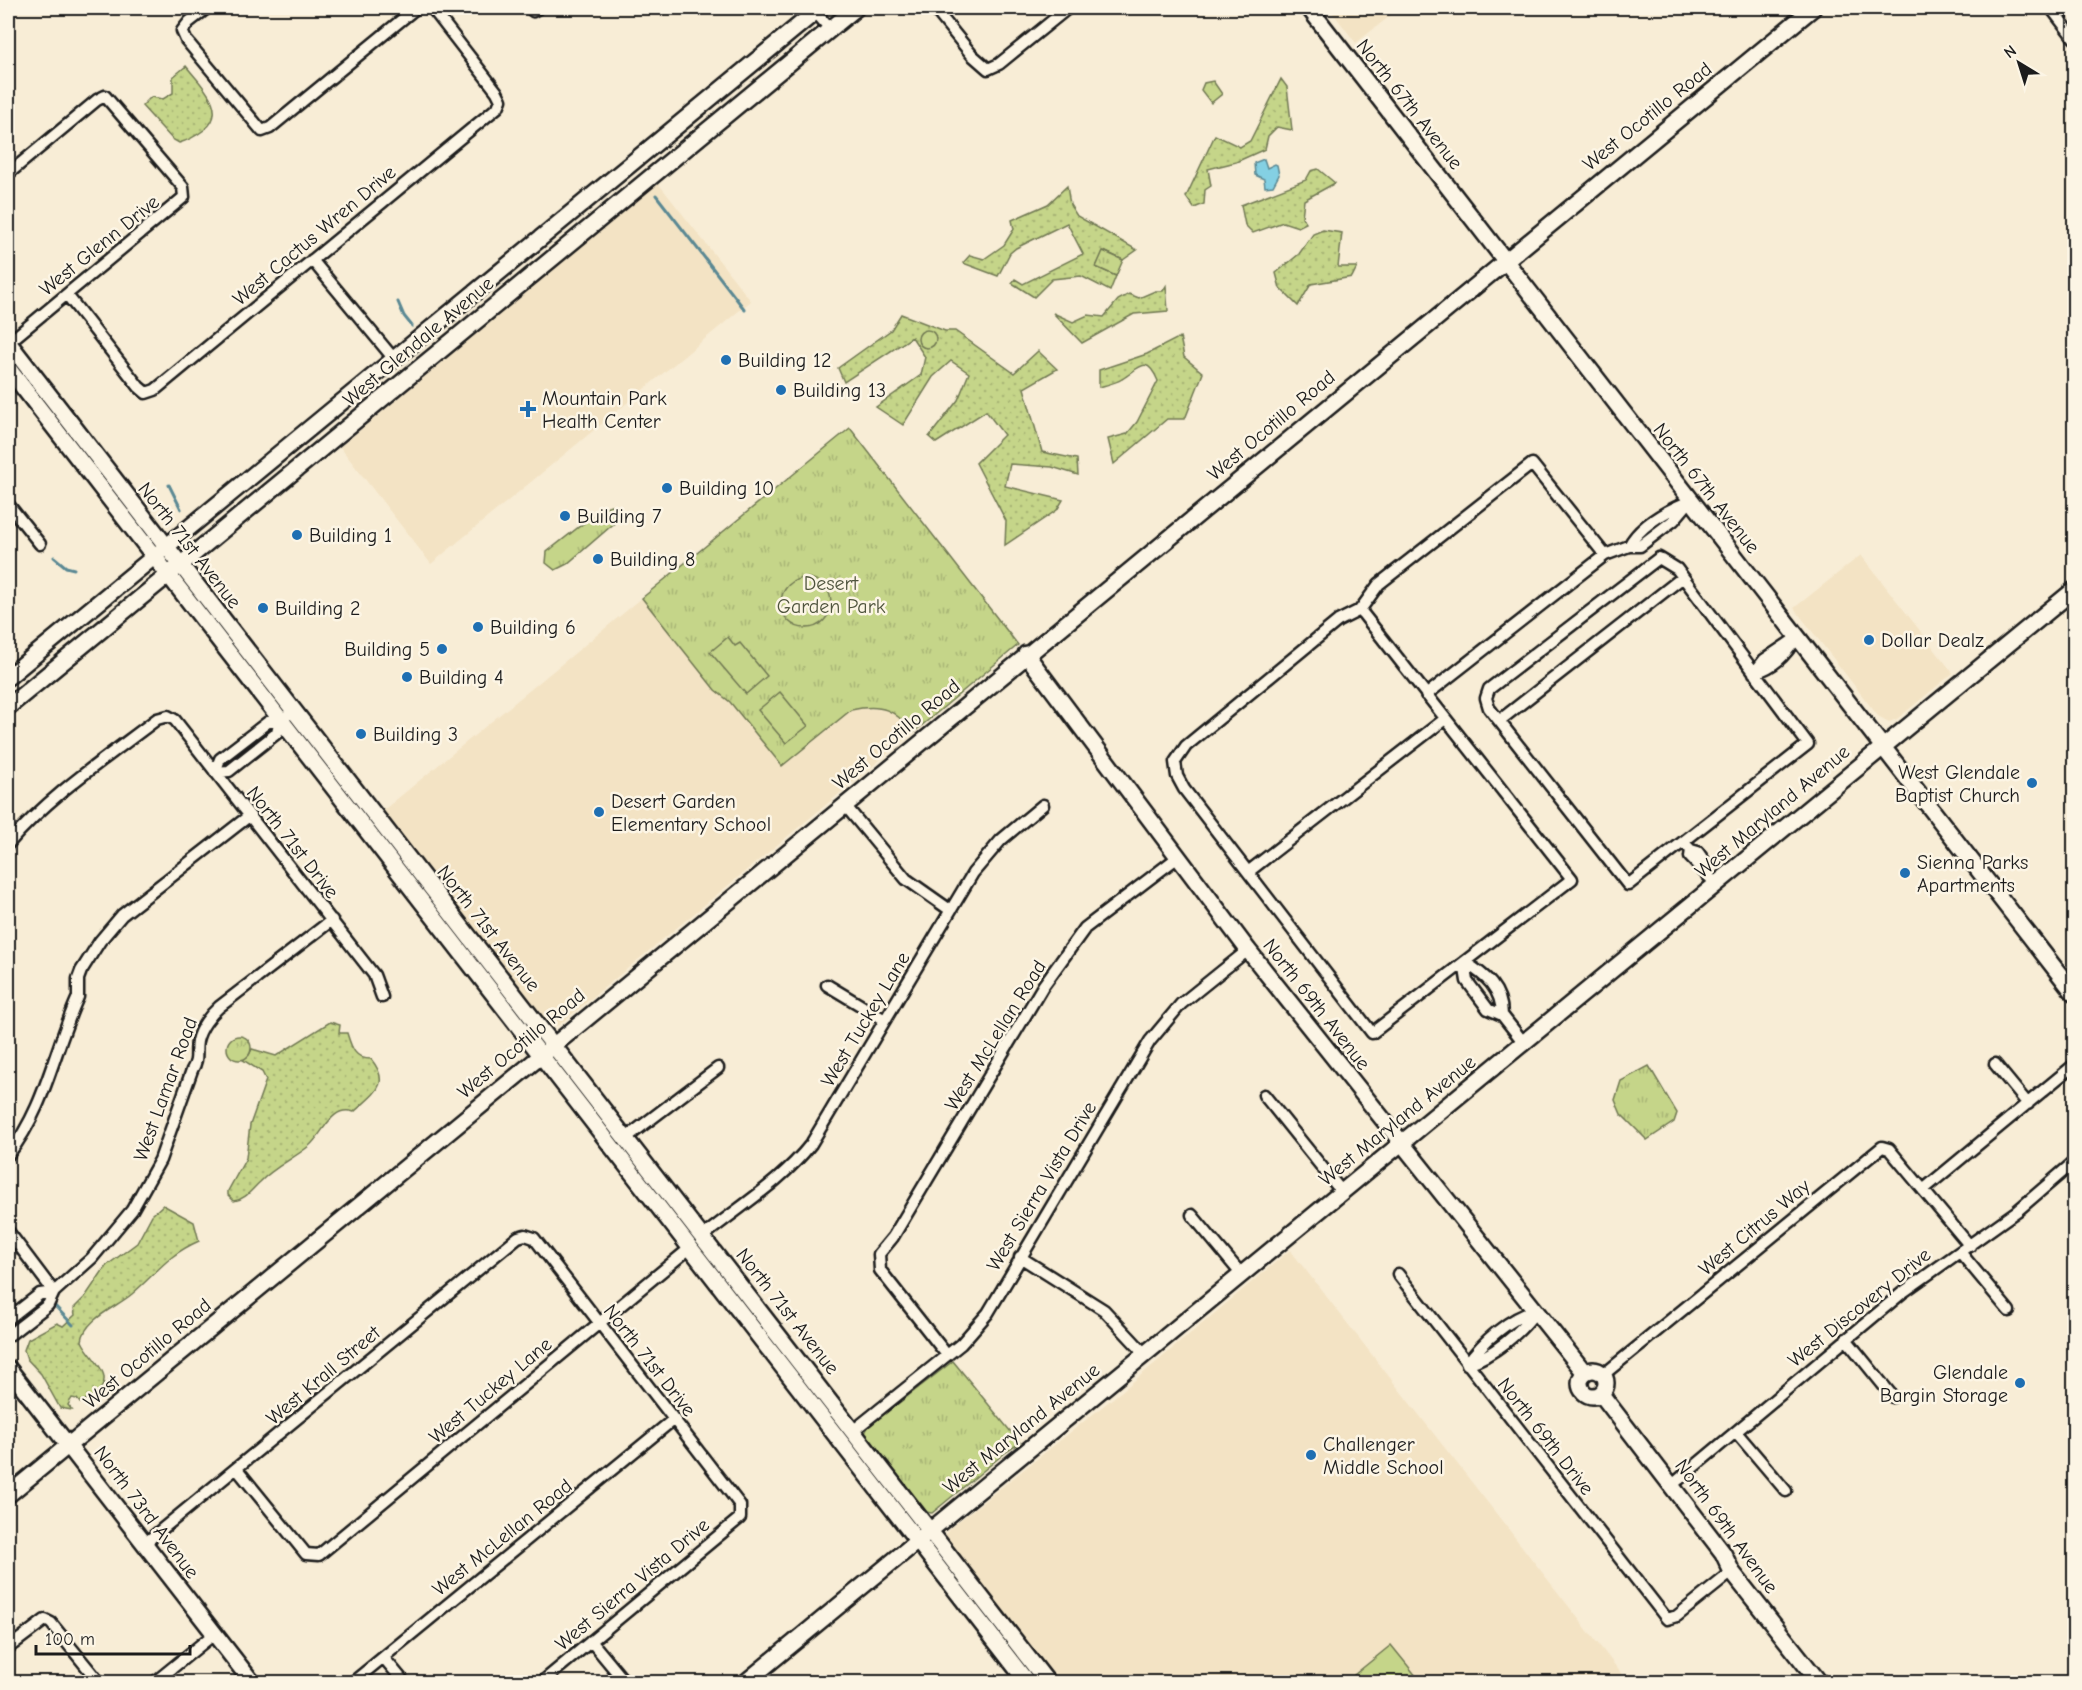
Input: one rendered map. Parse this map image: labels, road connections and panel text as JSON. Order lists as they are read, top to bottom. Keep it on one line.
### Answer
{"streets":{"street":["North 67th Avenue","West Ocotillo Road","West Cactus Wren Drive","West Glenn Drive","West Glendale Avenue","North 71st Avenue","West Maryland Avenue","North 71st Drive","North 69th Avenue","West Tuckey Lane","West McLellan Road","West Lamar Road","West Sierra Vista Drive","West Citrus Way","West Discovery Drive","West Krall Street","North 69th Drive","North 73rd Avenue"]},"crossings":[["North 67th Avenue","West Ocotillo Road"],["North 67th Avenue","West Maryland Avenue"],["West Ocotillo Road","North 71st Avenue"],["West Ocotillo Road","North 69th Avenue"],["West Ocotillo Road","North 73rd Avenue"],["West Cactus Wren Drive","West Glenn Drive"],["West Glenn Drive","North 71st Avenue"],["West Glendale Avenue","North 71st Avenue"],["North 71st Avenue","West Maryland Avenue"],["North 71st Avenue","West Tuckey Lane"],["North 71st Avenue","West Sierra Vista Drive"],["West Maryland Avenue","North 69th Avenue"],["North 71st Drive","West Tuckey Lane"],["North 71st Drive","West McLellan Road"],["North 71st Drive","West Lamar Road"],["North 71st Drive","West Sierra Vista Drive"],["North 71st Drive","West Krall Street"],["North 69th Avenue","West McLellan Road"],["North 69th Avenue","West Sierra Vista Drive"],["North 69th Avenue","West Citrus Way"],["North 69th Avenue","West Discovery Drive"],["North 69th Avenue","North 69th Drive"],["West Tuckey Lane","West Krall Street"],["West McLellan Road","West Sierra Vista Drive"],["West Citrus Way","West Discovery Drive"],["West Krall Street","North 73rd Avenue"]],"parks":["Desert Garden Park"],"places":{"other":["Building 12","Building 13","Building 10","Building 7","Building 1","Building 8","Building 2","Building 6","Dollar Dealz","Building 5","Building 4","Building 3","West Glendale Baptist Church","Desert Garden Elementary School","Sienna Parks Apartments","Glendale Bargin Storage","Challenger Middle School"],"health":["Mountain Park Health Center"]},"scale_bar":"100 m","north":"top left"}
